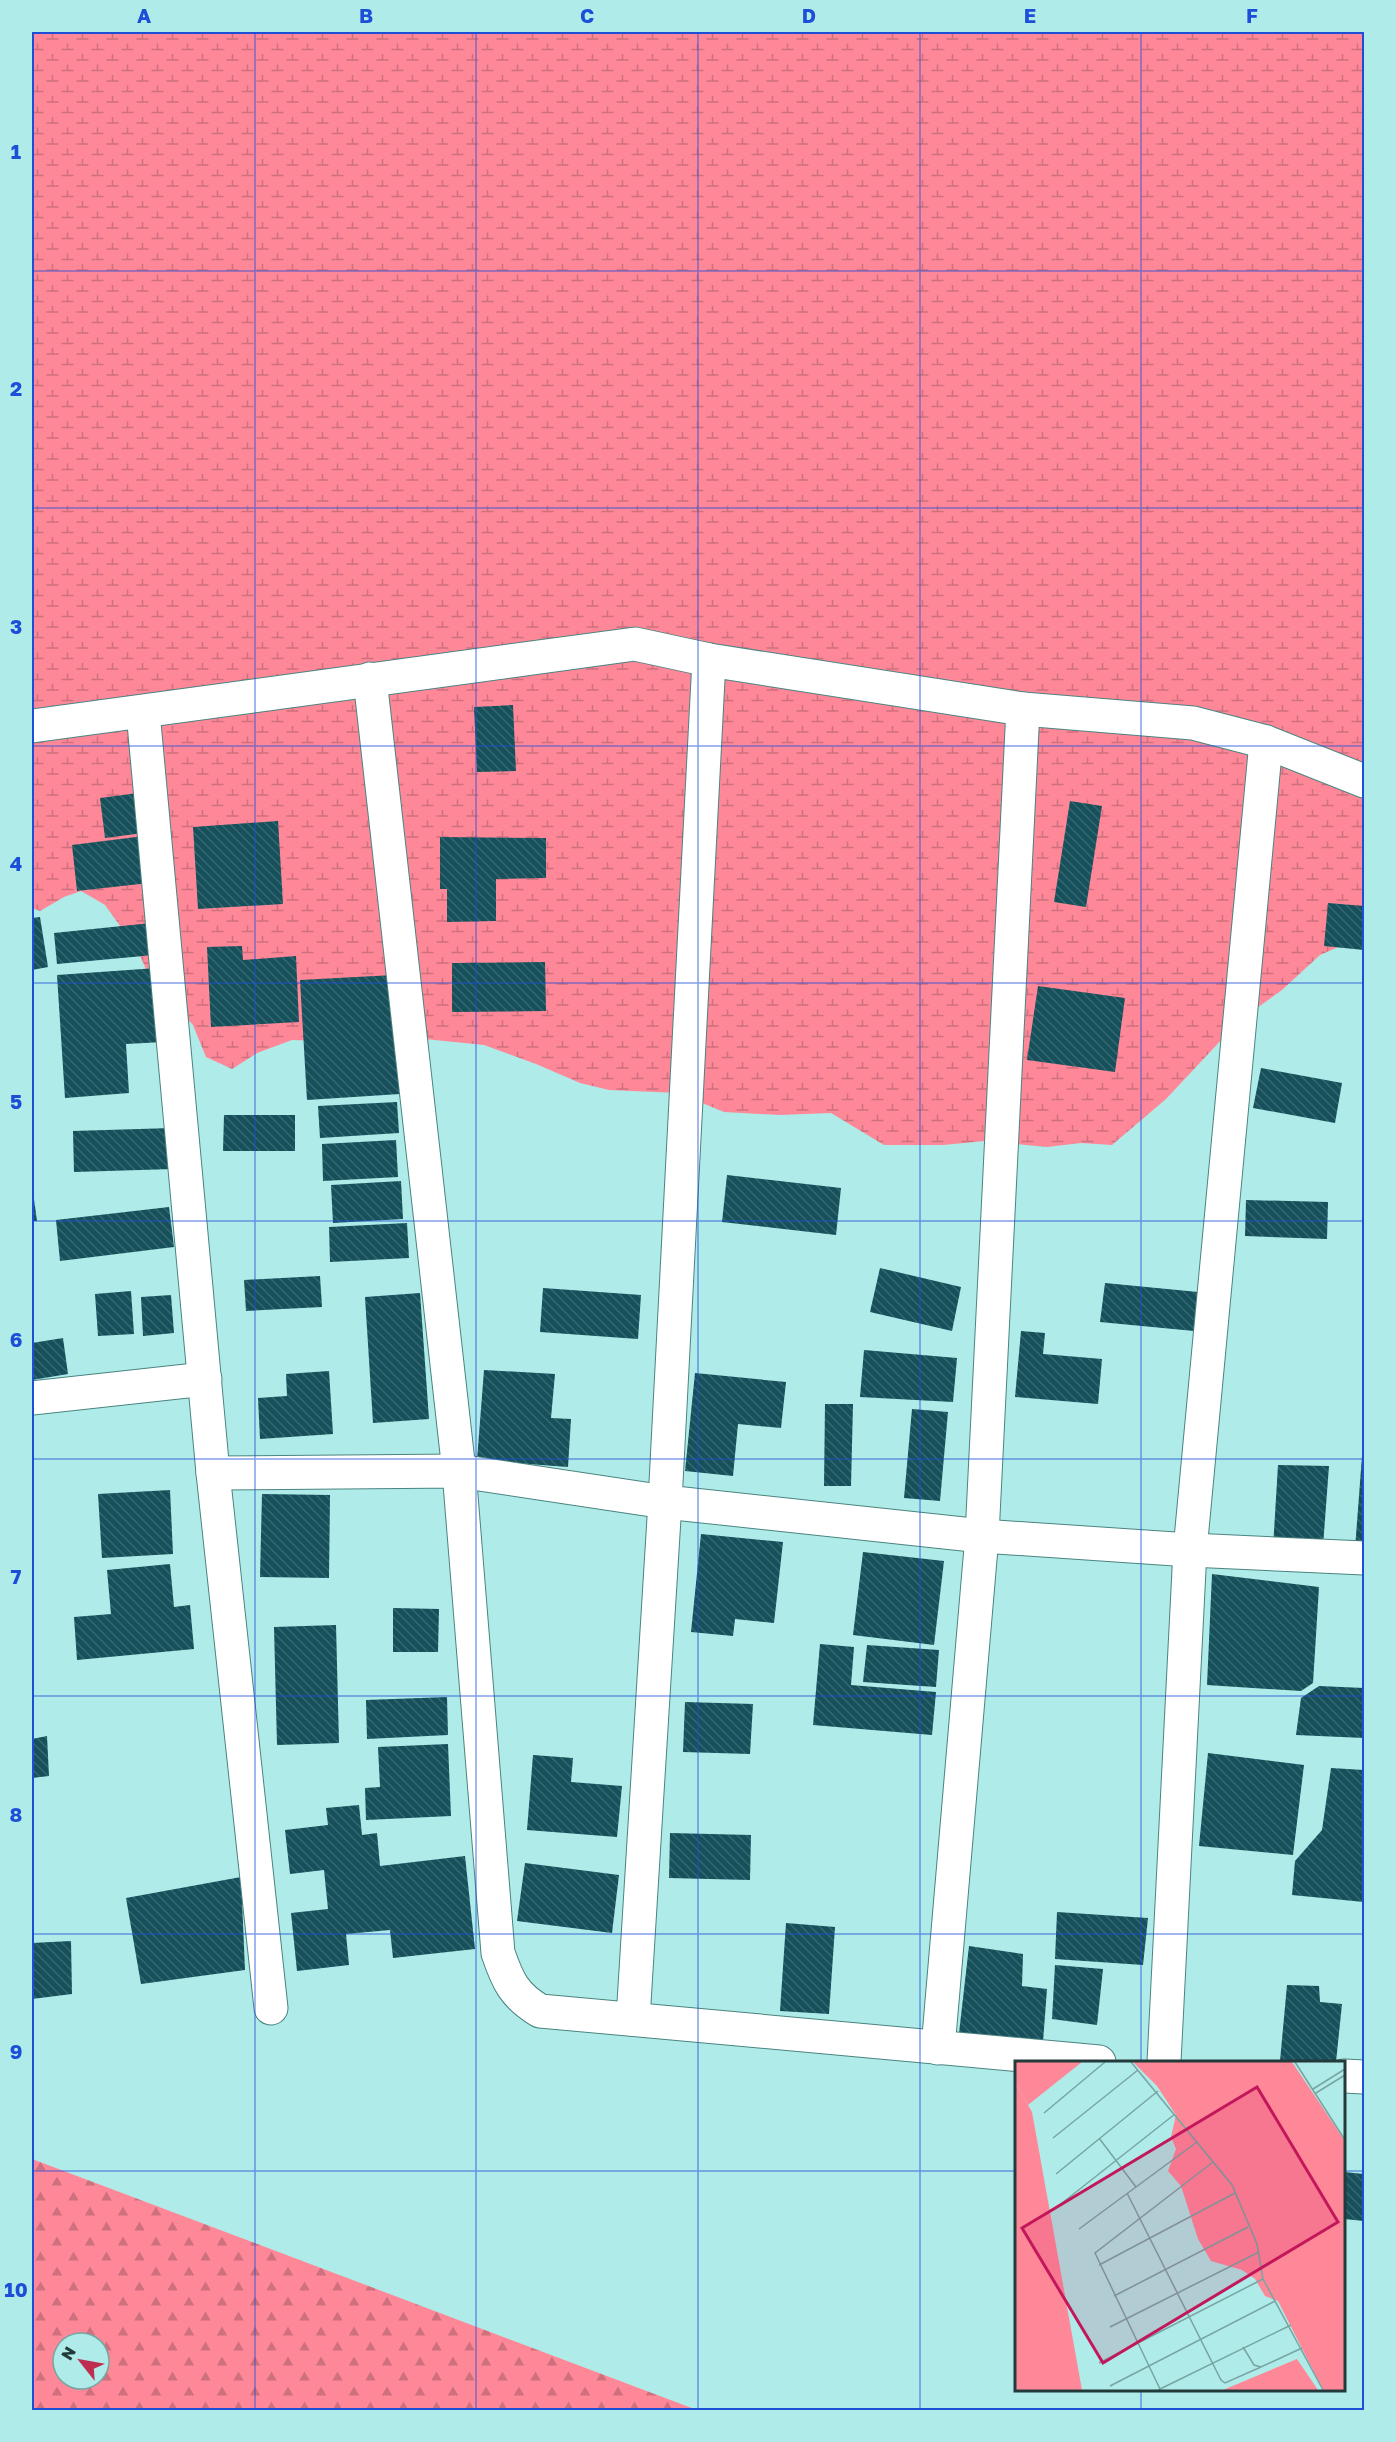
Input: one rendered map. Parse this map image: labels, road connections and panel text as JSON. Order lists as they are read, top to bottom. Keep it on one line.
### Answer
{"north":"top left","grid":{"columns":["A","B","C","D","E","F"],"rows":["1","2","3","4","5","6","7","8","9","10"]}}
